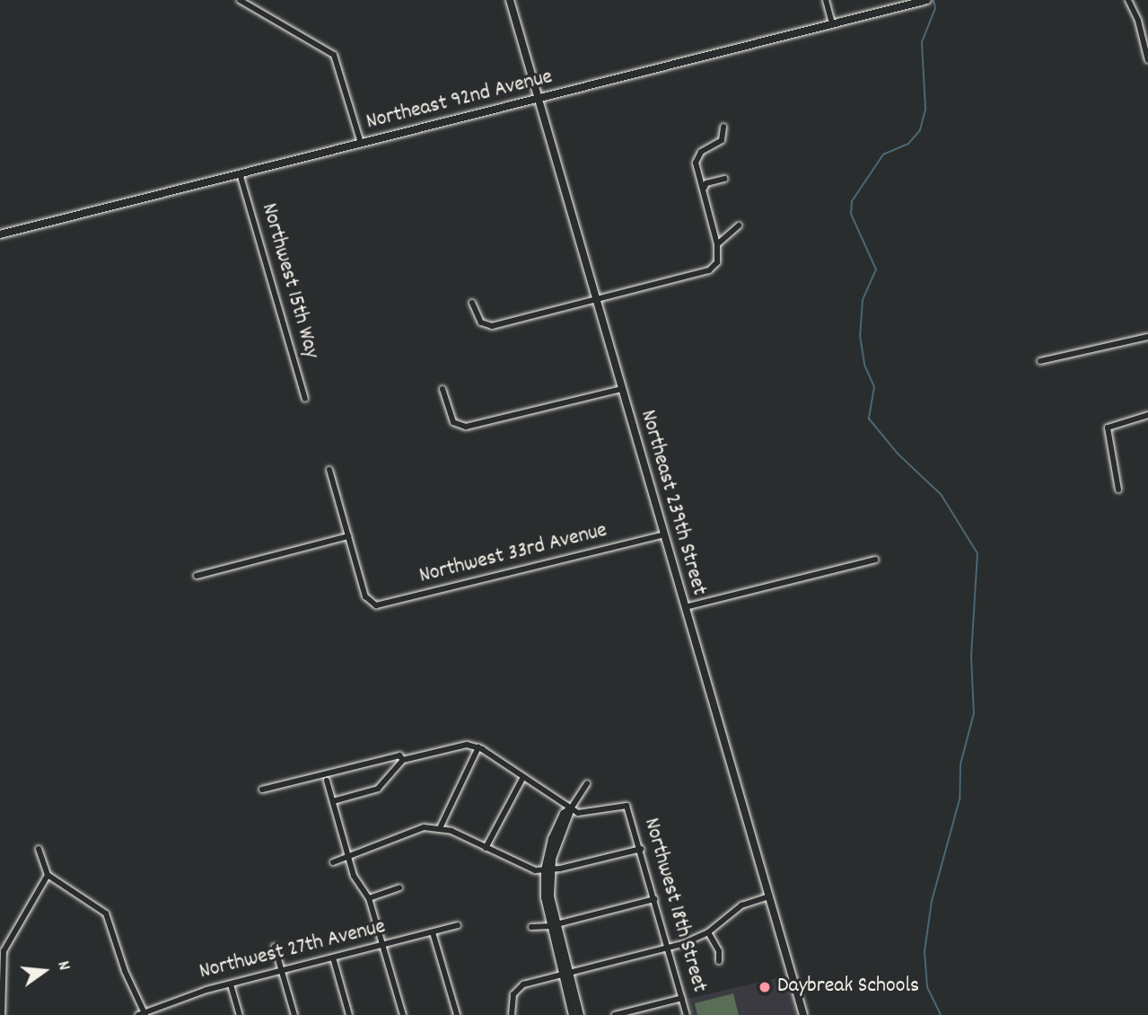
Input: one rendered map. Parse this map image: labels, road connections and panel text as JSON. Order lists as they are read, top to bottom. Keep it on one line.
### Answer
{"streets":{"street":["Northeast 92nd Avenue","Northwest 15th Way","Northeast 239th Street","Northwest 33rd Avenue","Northwest 18th Street","Northwest 27th Avenue"]},"crossings":[["Northeast 92nd Avenue","Northwest 15th Way"],["Northeast 92nd Avenue","Northeast 239th Street"],["Northeast 239th Street","Northwest 33rd Avenue"]],"places":["Daybreak Schools"],"north":"right"}
